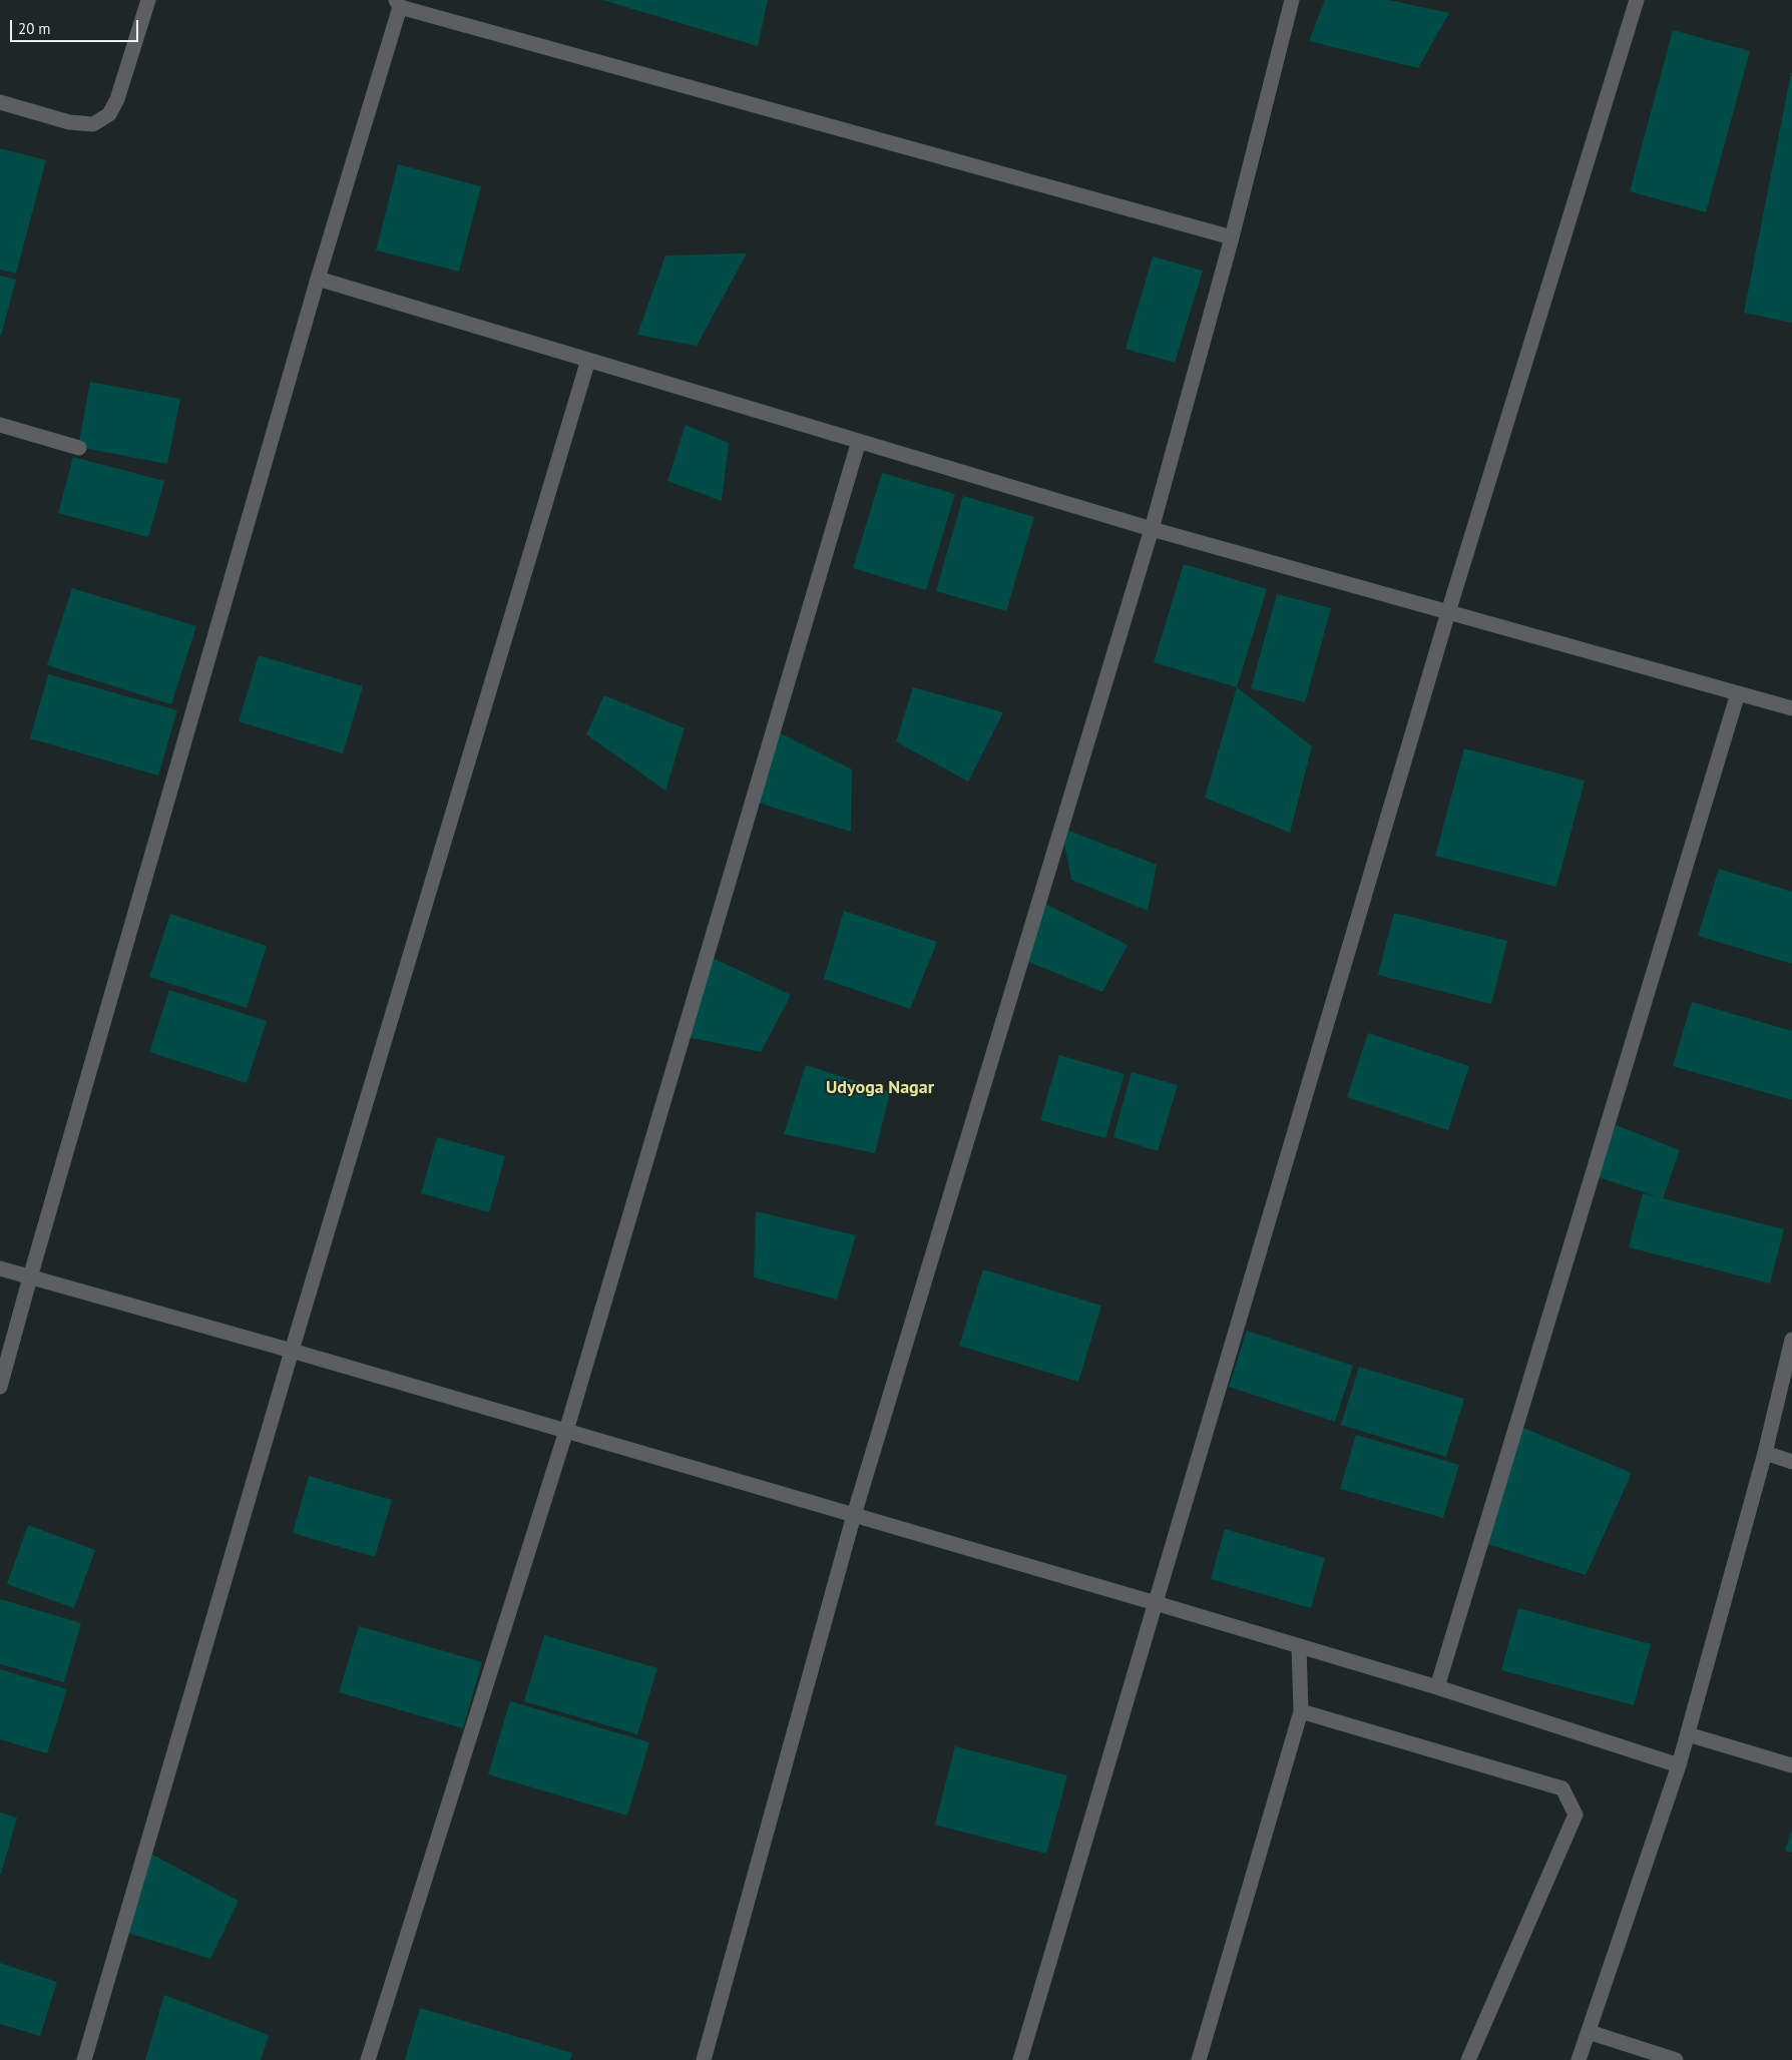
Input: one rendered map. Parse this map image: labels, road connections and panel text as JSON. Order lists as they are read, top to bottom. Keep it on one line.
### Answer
{"districts":["Udyoga Nagar"],"scale_bar":"20 m"}
